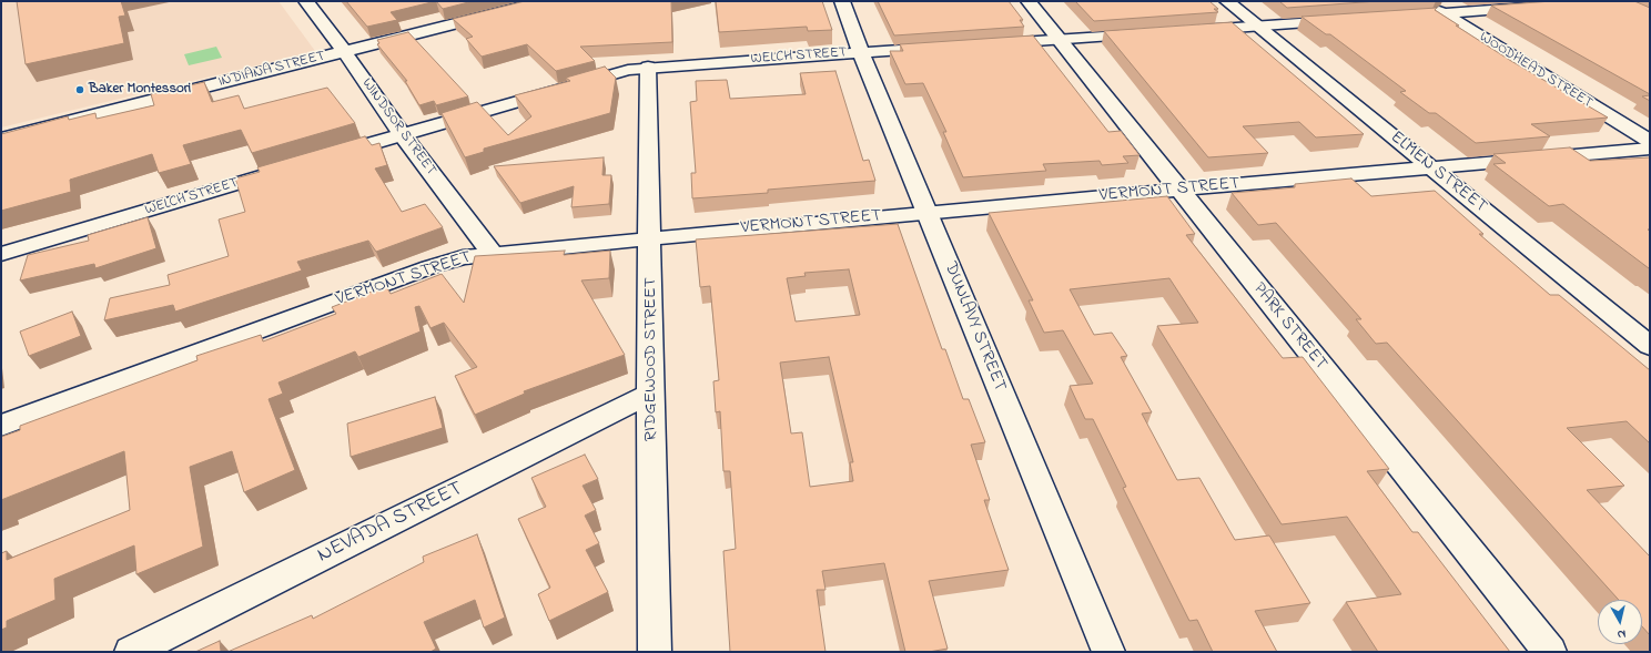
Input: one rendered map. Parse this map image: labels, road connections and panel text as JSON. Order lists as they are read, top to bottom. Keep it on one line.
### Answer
{"streets":{"street":["WELCH STREET","INDIANA STREET","WOODHEAD STREET","WINDSOR STREET","ELMEN STREET","VERMONT STREET","DUNLAVY STREET","PARK STREET","RIDGEWOOD STREET","NEVADA STREET"]},"crossings":[["WELCH STREET","WINDSOR STREET"],["WELCH STREET","DUNLAVY STREET"],["WELCH STREET","RIDGEWOOD STREET"],["INDIANA STREET","WINDSOR STREET"],["WINDSOR STREET","VERMONT STREET"],["ELMEN STREET","VERMONT STREET"],["VERMONT STREET","DUNLAVY STREET"],["VERMONT STREET","PARK STREET"],["VERMONT STREET","RIDGEWOOD STREET"],["RIDGEWOOD STREET","NEVADA STREET"]],"places":["Baker Montessori"],"north":"bottom"}
